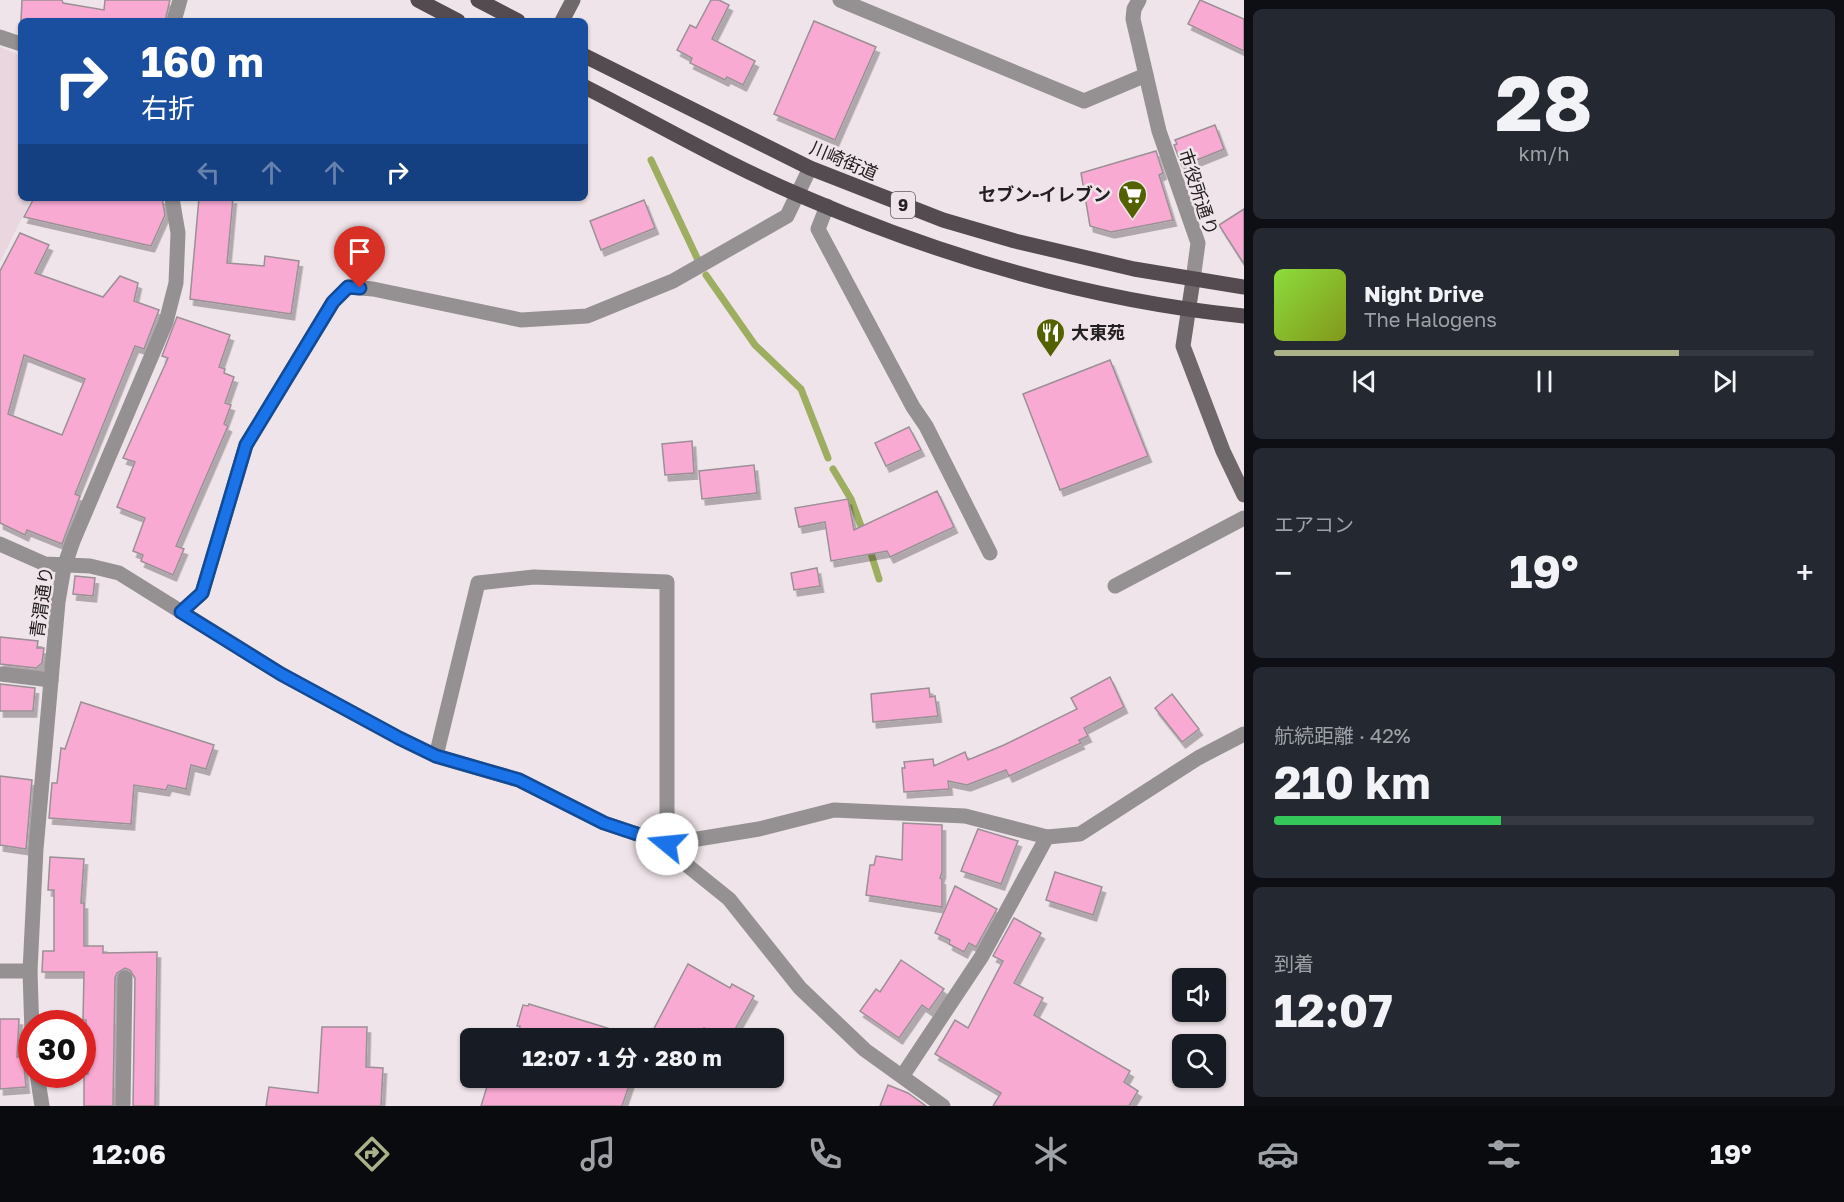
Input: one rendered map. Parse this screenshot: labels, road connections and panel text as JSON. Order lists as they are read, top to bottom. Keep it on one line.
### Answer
{"streets":{"main road":["川崎街道","9"],"street":["市役所通り","青渭通り"]},"crossings":[["川崎街道","市役所通り"],["市役所通り","9"]],"places":{"supermarket":["セブン-イレブン"],"restaurant":["大東苑"]},"page":{"tile":[["28","km/h"],"エアコン",["航続距離 · 42%","210 km"],["到着","12:07"]],"turn":["160 m","右折"],"song":["Night Drive","The Halogens"],"heat":["−","19°","+"],"limit":"30","trip":"12:07 · 1 分 · 280 m","tabs":["12:06","19°"]}}
